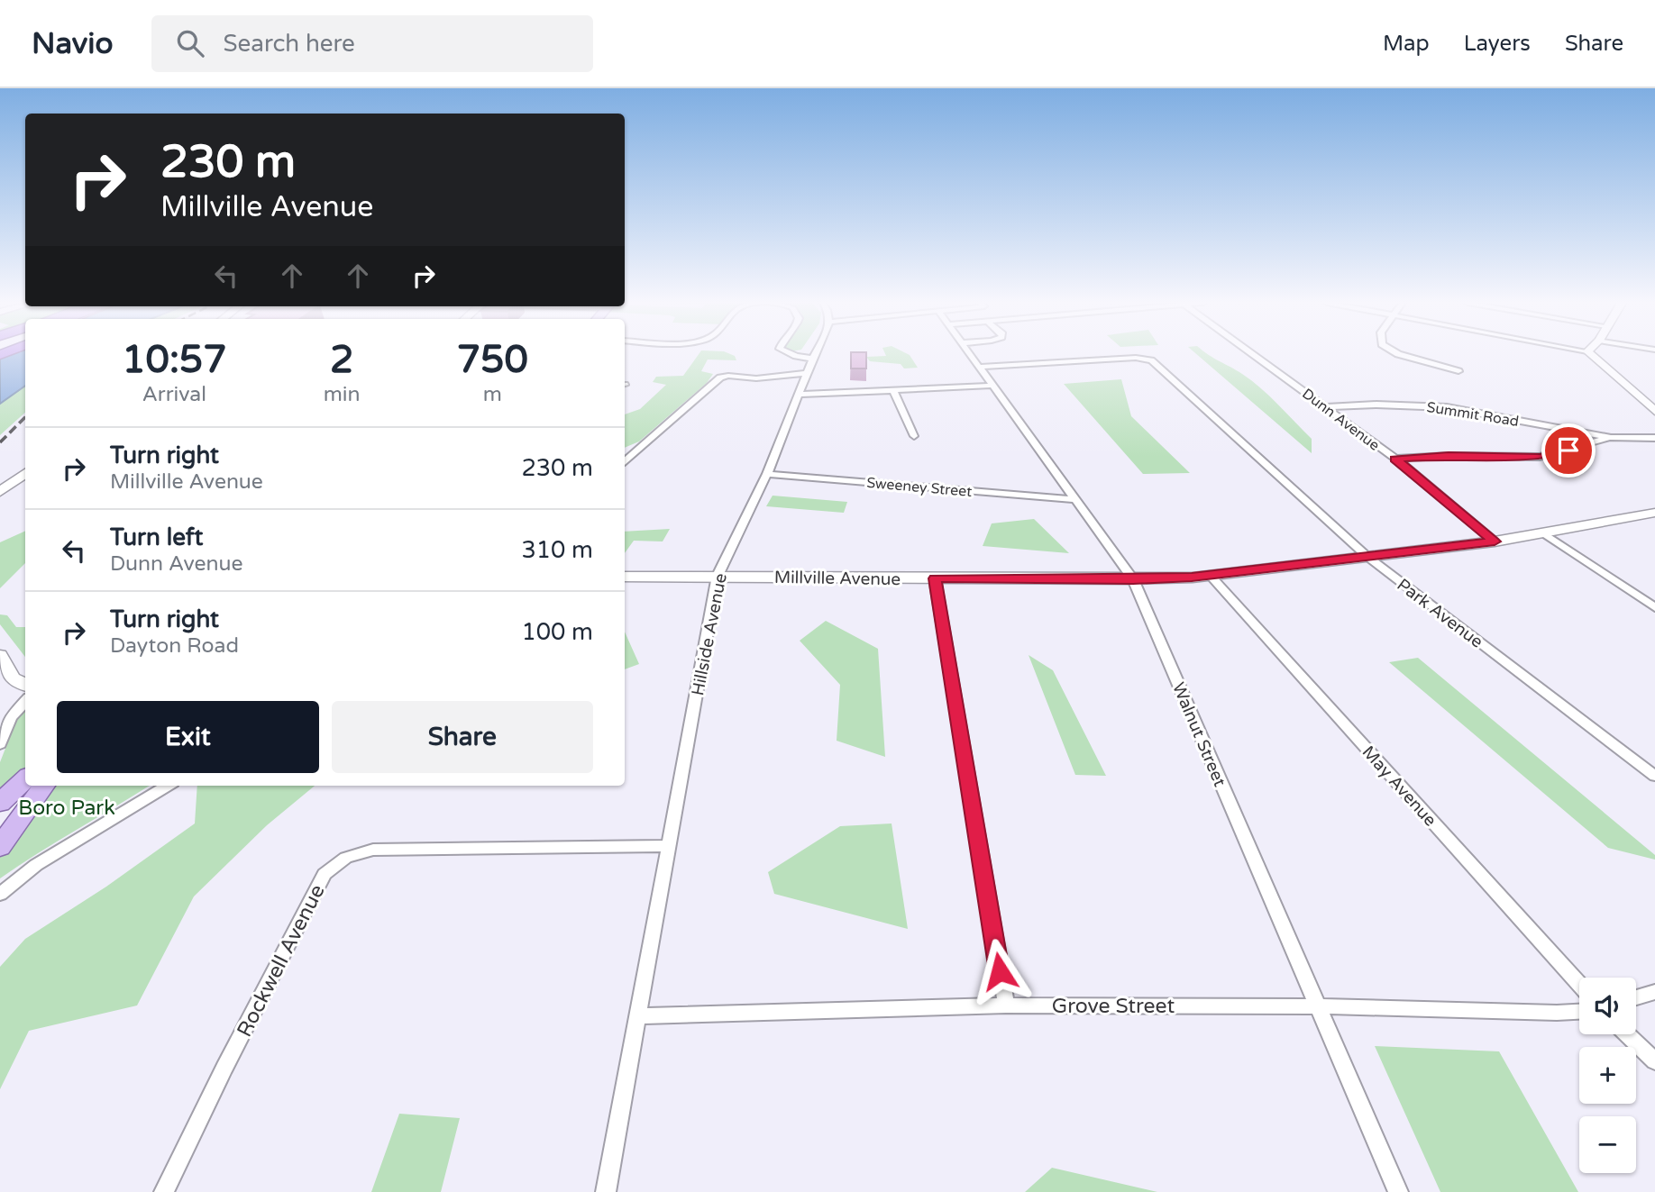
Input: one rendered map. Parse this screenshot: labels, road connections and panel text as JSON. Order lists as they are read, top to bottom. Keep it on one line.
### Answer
{"streets":{"street":["Summit Road","Dunn Avenue","Sweeney Street","Millville Avenue","Park Avenue","Hillside Avenue","Walnut Street","May Avenue","Rockwell Avenue","Grove Street"]},"crossings":[["Summit Road","Dunn Avenue"],["Dunn Avenue","Millville Avenue"],["Sweeney Street","Hillside Avenue"],["Sweeney Street","Walnut Street"],["Millville Avenue","Park Avenue"],["Millville Avenue","Hillside Avenue"],["Millville Avenue","Walnut Street"],["Millville Avenue","May Avenue"],["Park Avenue","Walnut Street"],["Hillside Avenue","Rockwell Avenue"],["Hillside Avenue","Grove Street"],["Walnut Street","Grove Street"]],"parks":["Boro Park"],"page":{"header":"Navio","search":"Search here","nav":["Map","Layers","Share"],"turn":["230 m","Millville Avenue"],"eta":["10:57","Arrival","2","min","750","m"],"list":[{"name":"Turn right","note":"Millville Avenue","value":"230 m"},{"name":"Turn left","note":"Dunn Avenue","value":"310 m"},{"name":"Turn right","note":"Dayton Road","value":"100 m"}],"buttons":["Exit","Share"],"map_buttons":["+","−"]}}
